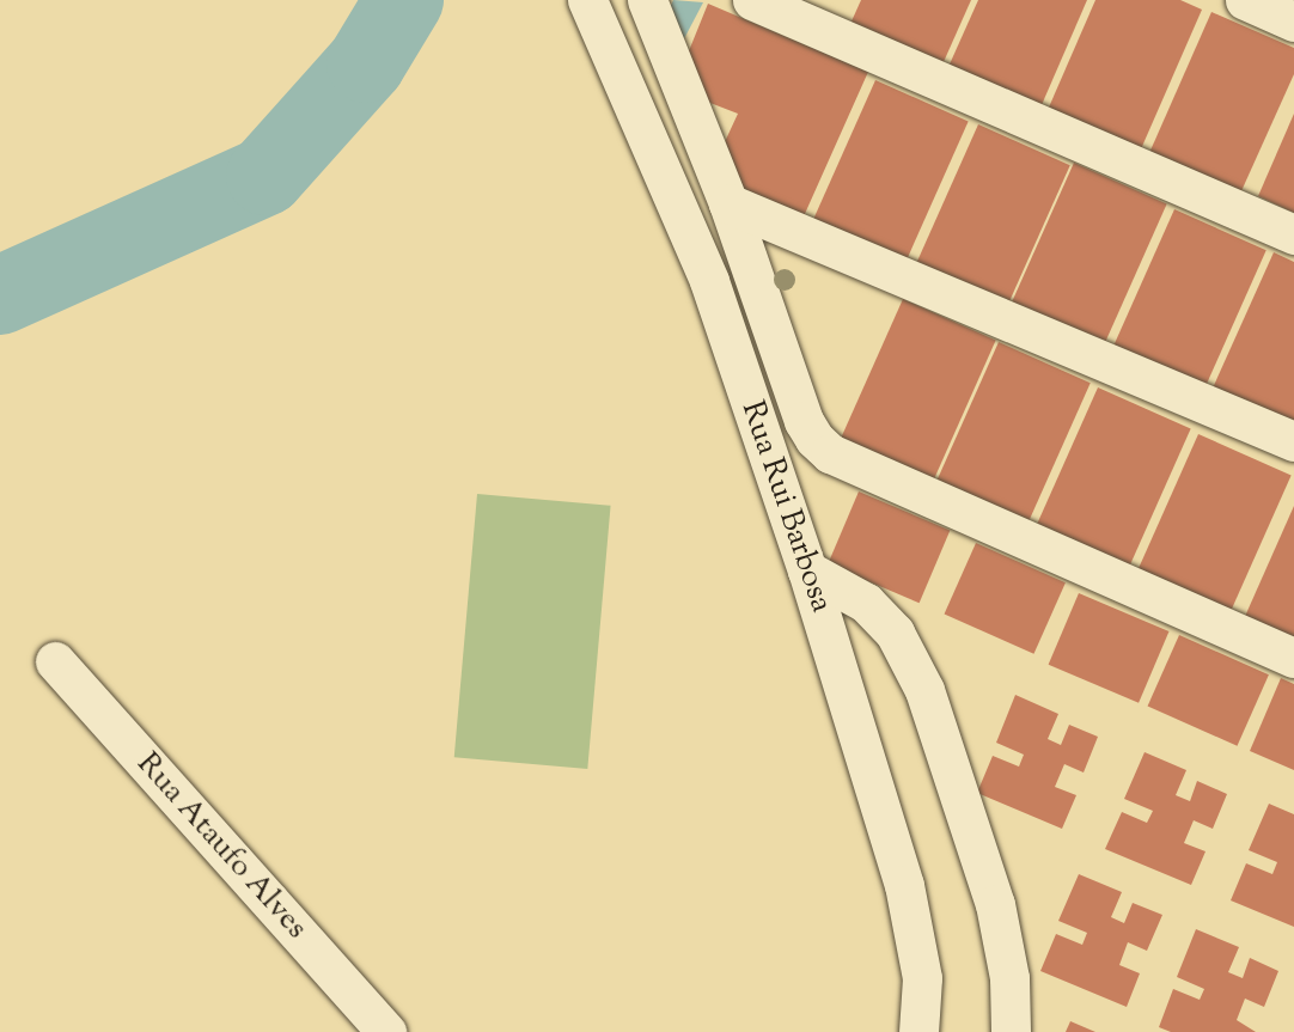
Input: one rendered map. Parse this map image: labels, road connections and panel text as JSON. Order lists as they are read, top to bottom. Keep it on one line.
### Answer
{"streets":{"street":["Rua Rui Barbosa","Rua Ataufo Alves"]}}
